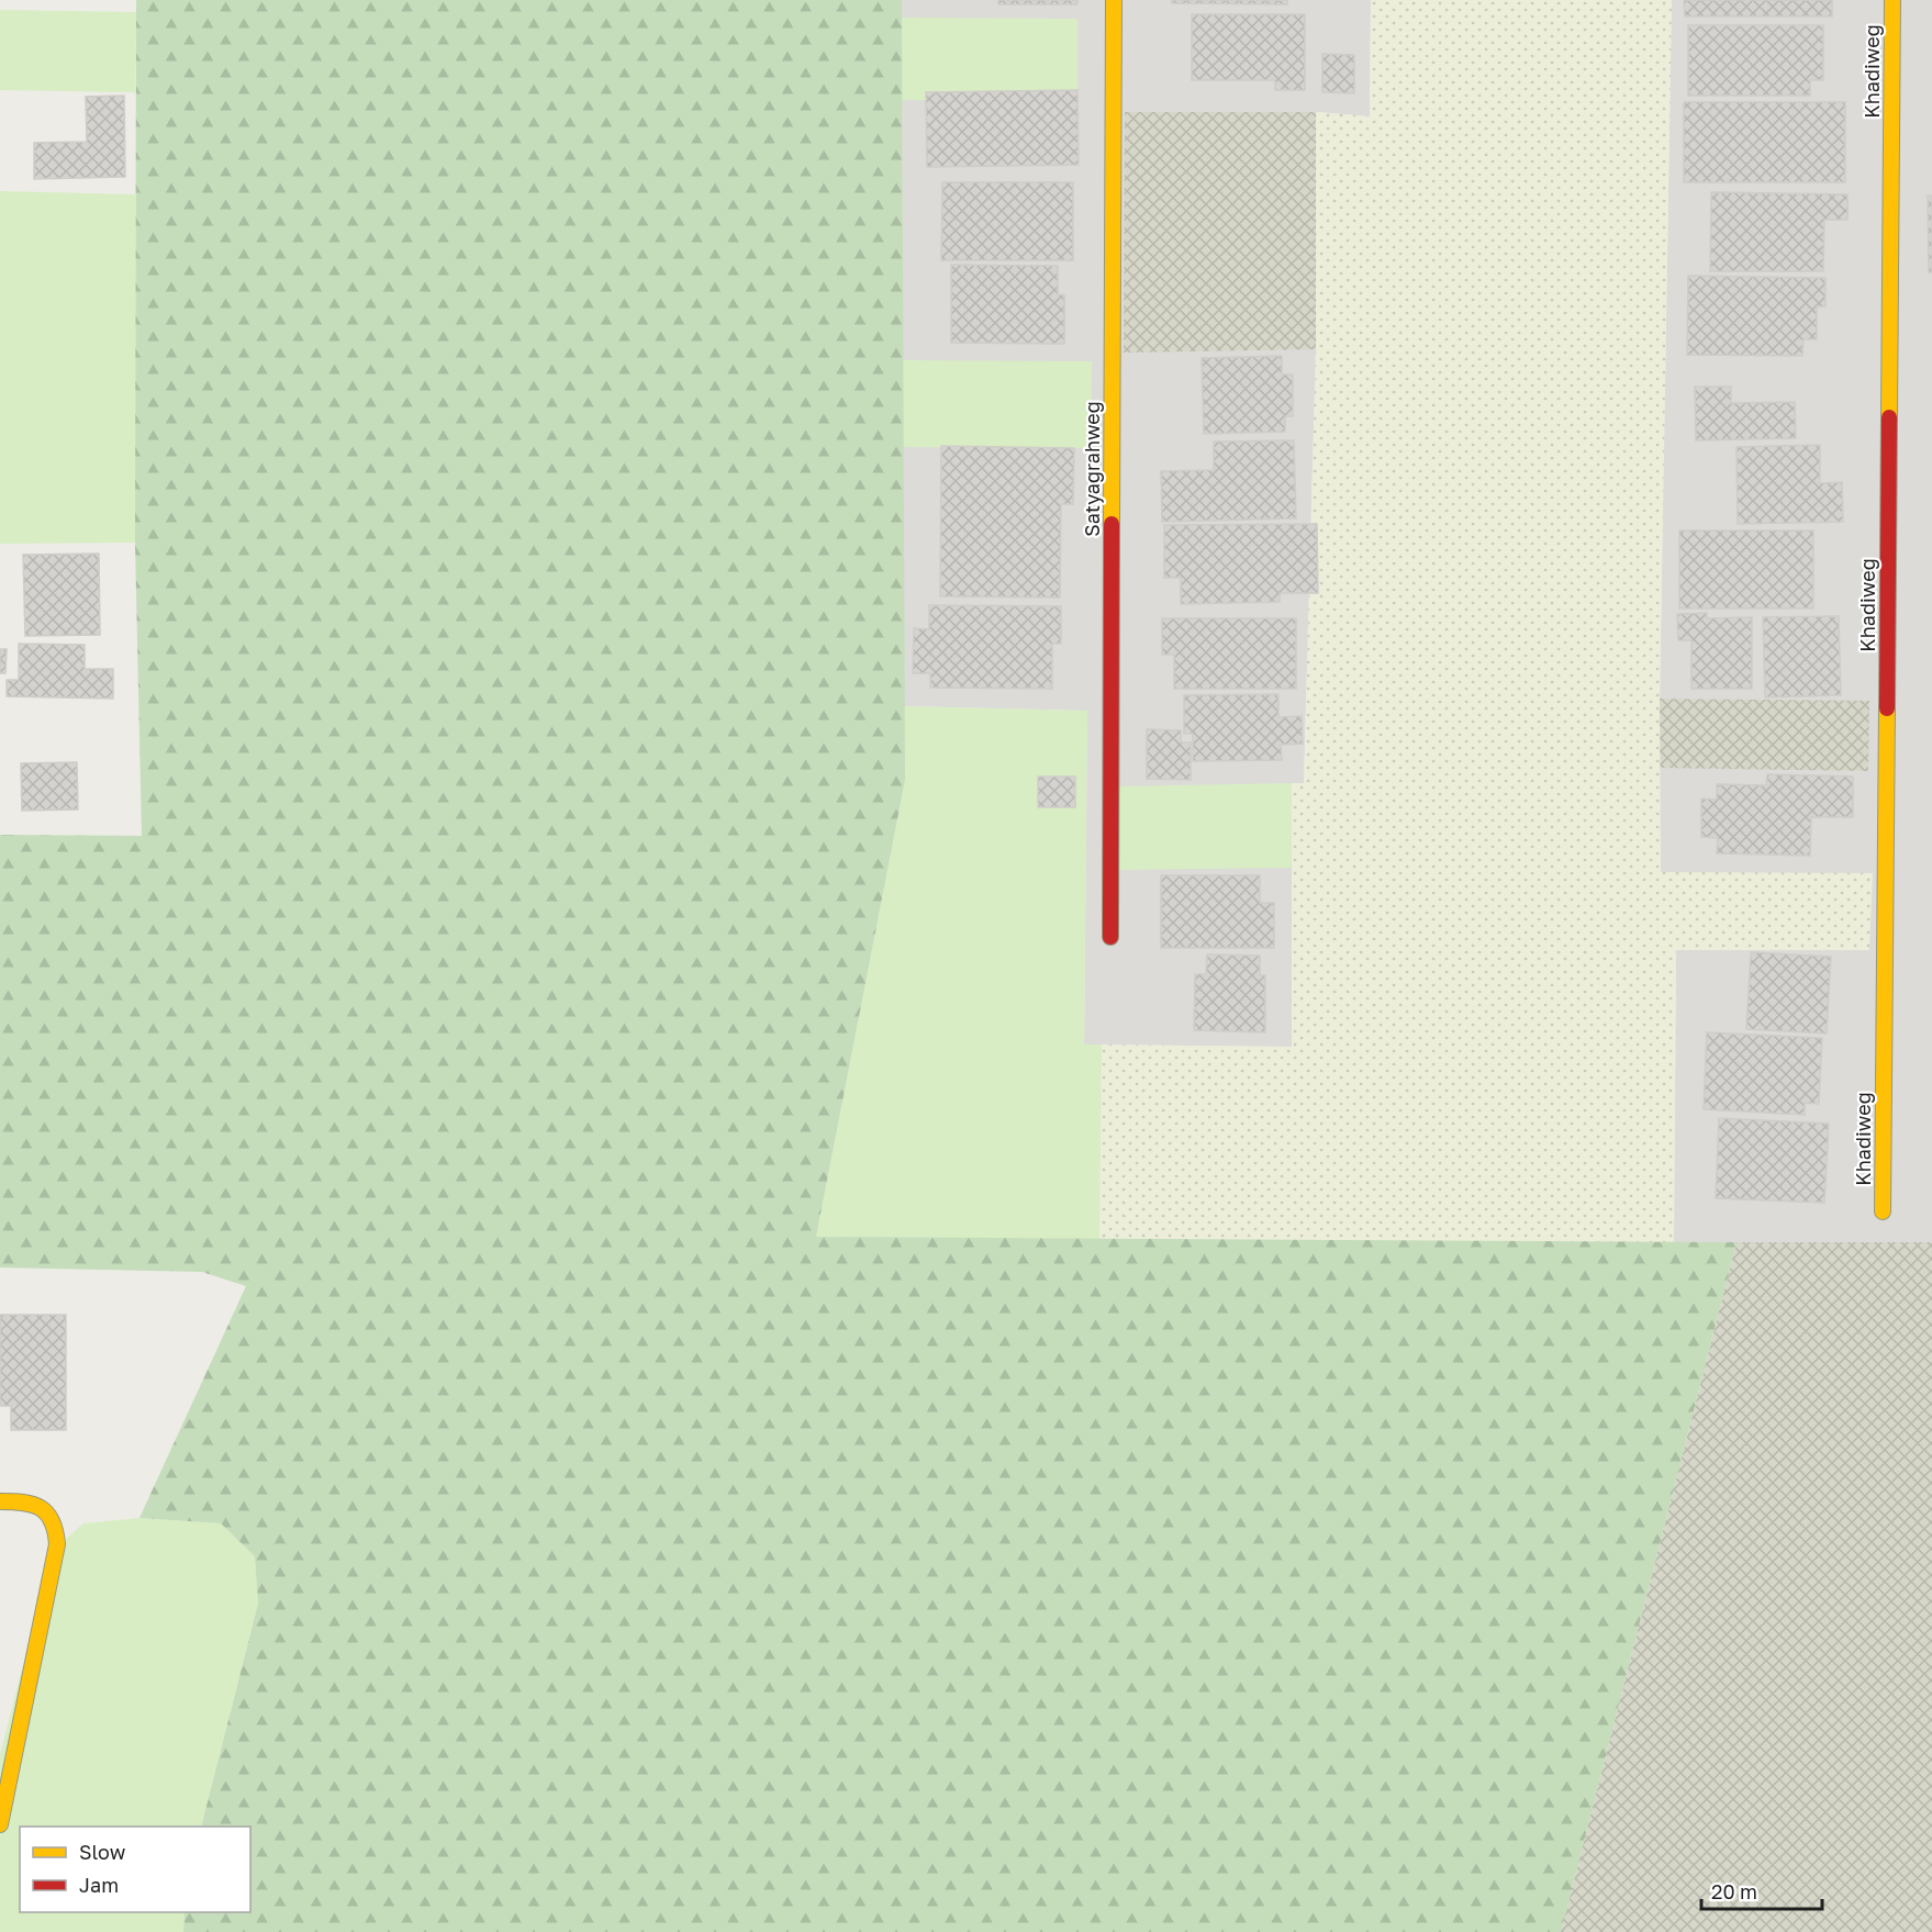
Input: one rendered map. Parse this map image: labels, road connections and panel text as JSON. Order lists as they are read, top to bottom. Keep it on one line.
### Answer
{"streets":{"street":["Khadiweg","Satyagrahweg"]},"legend":["Slow","Jam"],"scale_bar":"20 m"}
